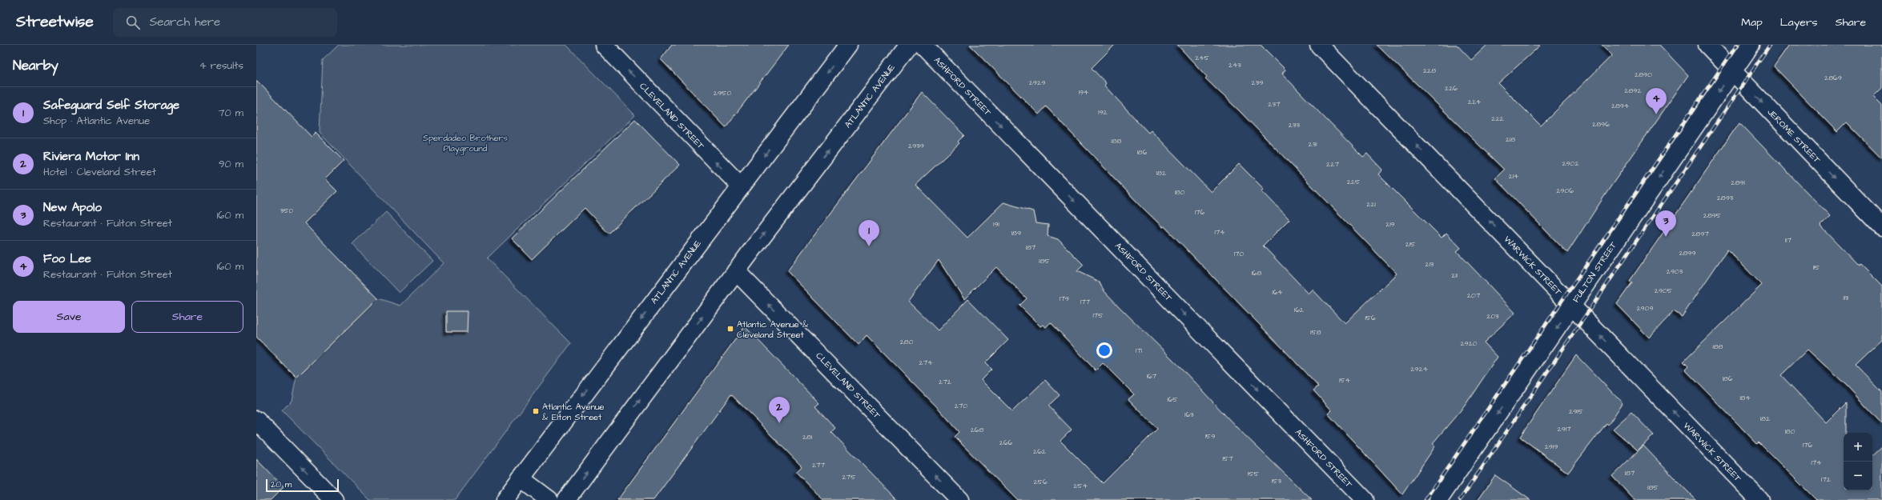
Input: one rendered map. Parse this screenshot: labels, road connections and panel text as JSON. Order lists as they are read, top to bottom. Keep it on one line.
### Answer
{"streets":{"street":["ASHFORD STREET","ATLANTIC AVENUE","CLEVELAND STREET","JEROME STREET","WARWICK STREET","FULTON STREET"]},"crossings":[["ATLANTIC AVENUE","CLEVELAND STREET"],["JEROME STREET","FULTON STREET"],["WARWICK STREET","FULTON STREET"]],"one_way":["ASHFORD STREET","CLEVELAND STREET","JEROME STREET","WARWICK STREET","FULTON STREET"],"parks":["Sperdadeo Brothers Playground"],"places":{"transit":["Atlantic Avenue & Cleveland Street","Atlantic Avenue & Elton Street"]},"house_numbers":["245","243","228","2890","2869","2929","239","226","2892","194","2950","224","237","2894","192","222","2896","233","218","188","231","2939","186","2902","227","182","214","225","2891","2906","180","2893","221","350","176","2895","191","219","174","189","2897","117","215","187","2899","170","185","213","115","2903","168","211","2905","164","207","113","179","177","2909","162","175","203","156","158","280","2920","188","171","274","2924","167","186","154","272","184","165","270","2915","163","182","2917","268","180","159","281","266","176","2919","262","157","174","277","187","155","275","172","153","256","254","185"],"scale_bar":"20 m","page":{"header":"Streetwise","search":"Search here","nav":["Map","Layers","Share"],"heading":["Nearby","4 results"],"list":[{"mark":"1","name":"Safeguard Self Storage","note":"Shop · Atlantic Avenue","value":"70 m"},{"mark":"2","name":"Riviera Motor Inn","note":"Hotel · Cleveland Street","value":"90 m"},{"mark":"3","name":"New Apolo","note":"Restaurant · Fulton Street","value":"160 m"},{"mark":"4","name":"Foo Lee","note":"Restaurant · Fulton Street","value":"160 m"}],"pins":["4","3","1","2"],"buttons":["Save","Share"],"map_buttons":["+","−"],"scale":"20 m"}}
